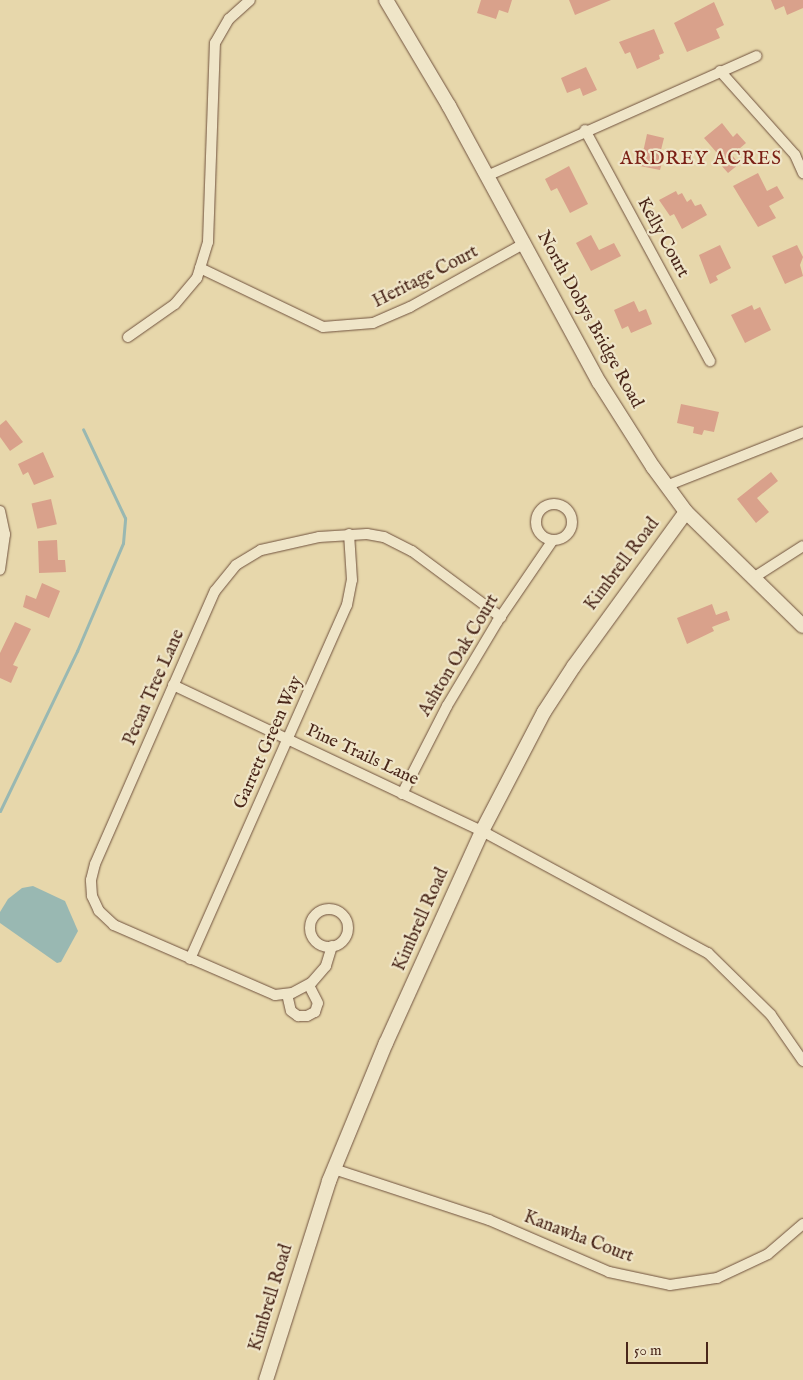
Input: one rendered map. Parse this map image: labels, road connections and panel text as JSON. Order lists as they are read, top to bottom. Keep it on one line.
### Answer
{"streets":{"street":["Kelly Court","Heritage Court","North Dobys Bridge Road","Kimbrell Road","Ashton Oak Court","Pecan Tree Lane","Garrett Green Way","Pine Trails Lane","Kanawha Court"]},"crossings":[["Heritage Court","North Dobys Bridge Road"],["North Dobys Bridge Road","Kimbrell Road"],["Kimbrell Road","Pine Trails Lane"],["Kimbrell Road","Kanawha Court"],["Ashton Oak Court","Pecan Tree Lane"],["Ashton Oak Court","Pine Trails Lane"],["Pecan Tree Lane","Garrett Green Way"],["Pecan Tree Lane","Pine Trails Lane"],["Garrett Green Way","Pine Trails Lane"]],"districts":["ARDREY ACRES"],"scale_bar":"50 m"}
